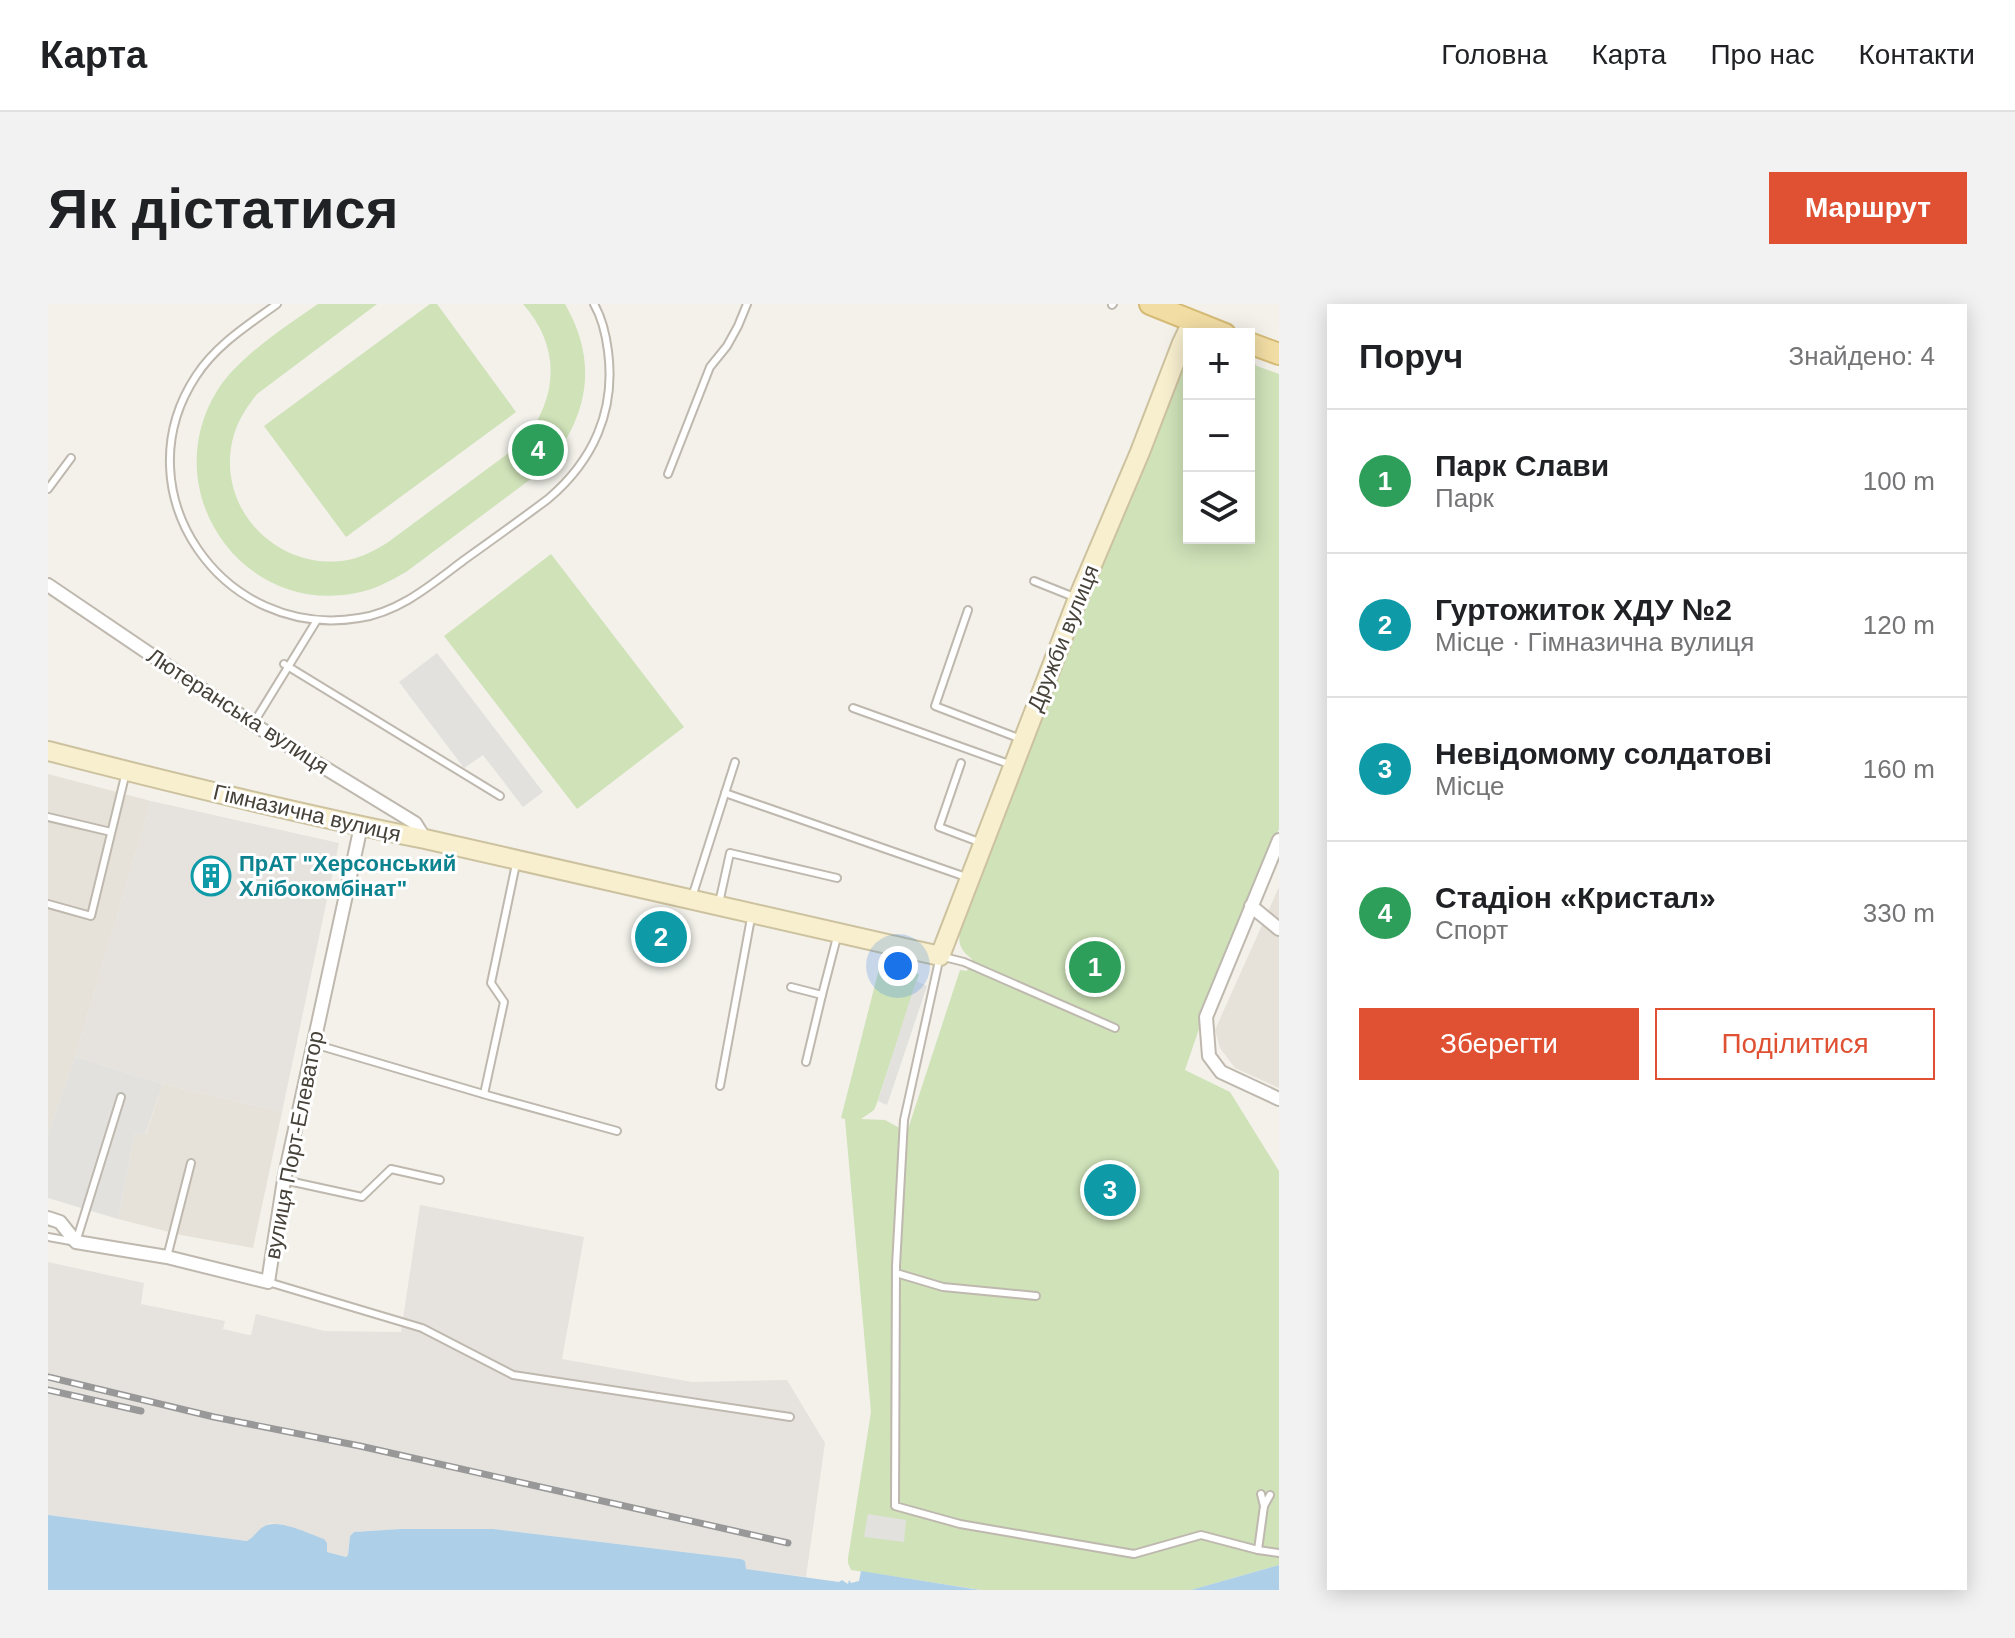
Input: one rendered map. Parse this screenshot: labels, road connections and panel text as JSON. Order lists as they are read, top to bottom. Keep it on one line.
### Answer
{"streets":{"street":["Дружби вулиця","Лютеранська вулиця","Гімназична вулиця","вулиця Порт-Елеватор"]},"crossings":[["Дружби вулиця","Гімназична вулиця"],["Лютеранська вулиця","Гімназична вулиця"],["Гімназична вулиця","вулиця Порт-Елеватор"]],"places":{"building":["ПрАТ \"Херсонський Хлібокомбінат\""]},"page":{"header":"Карта","nav":["Головна","Карта","Про нас","Контакти"],"buttons":["Маршрут",["Зберегти","Поділитися"]],"title":"Як дістатися","heading":["Поруч","Знайдено: 4"],"map_buttons":["+","−"],"list":[{"mark":"1","name":"Парк Слави","note":"Парк","value":"100 m"},{"mark":"2","name":"Гуртожиток ХДУ №2","note":"Місце · Гімназична вулиця","value":"120 m"},{"mark":"3","name":"Невідомому солдатові","note":"Місце","value":"160 m"},{"mark":"4","name":"Стадіон «Кристал»","note":"Спорт","value":"330 m"}],"pins":["4","2","1","3"]}}
